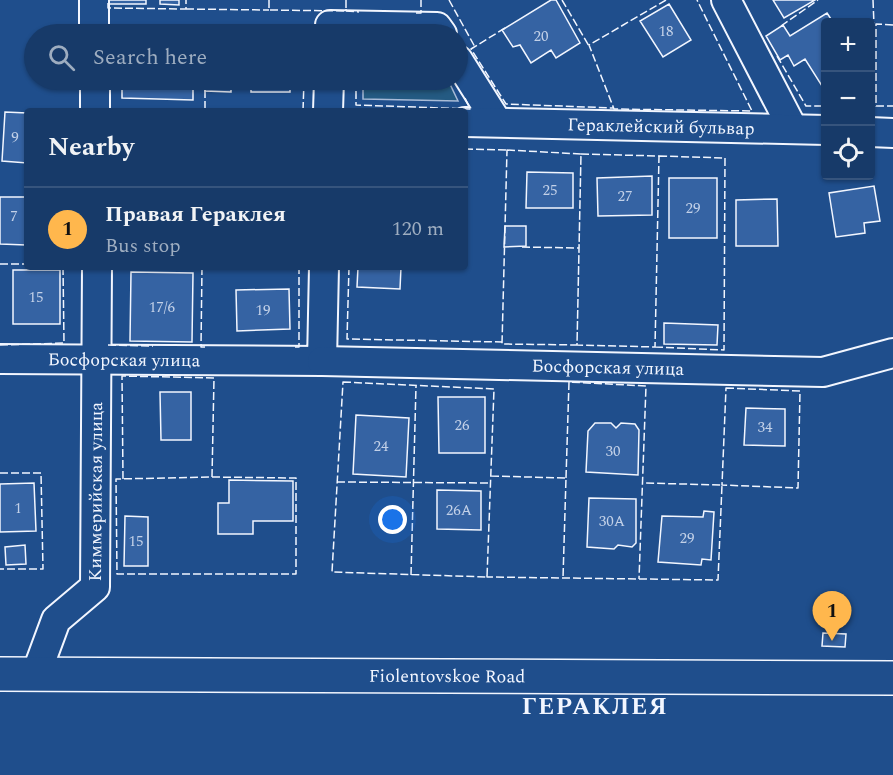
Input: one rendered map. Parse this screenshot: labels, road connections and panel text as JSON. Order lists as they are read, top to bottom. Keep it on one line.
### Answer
{"streets":{"main road":["Fiolentovskoe Road"],"street":["Гераклейский бульвар","Босфорская улица","Киммерийская улица"]},"crossings":[["Босфорская улица","Киммерийская улица"],["Киммерийская улица","Fiolentovskoe Road"]],"districts":["ГЕРАКЛЕЯ"],"house_numbers":["18","20","9","25","27","29","7","15","17/6","19","26","34","24","30","1","26А","30А","29","15"],"page":{"map_buttons":["+","−"],"search":"Search here","heading":"Nearby","list":[{"mark":"1","name":"Правая Гераклея","note":"Bus stop","value":"120 m"}],"pins":"1"}}
